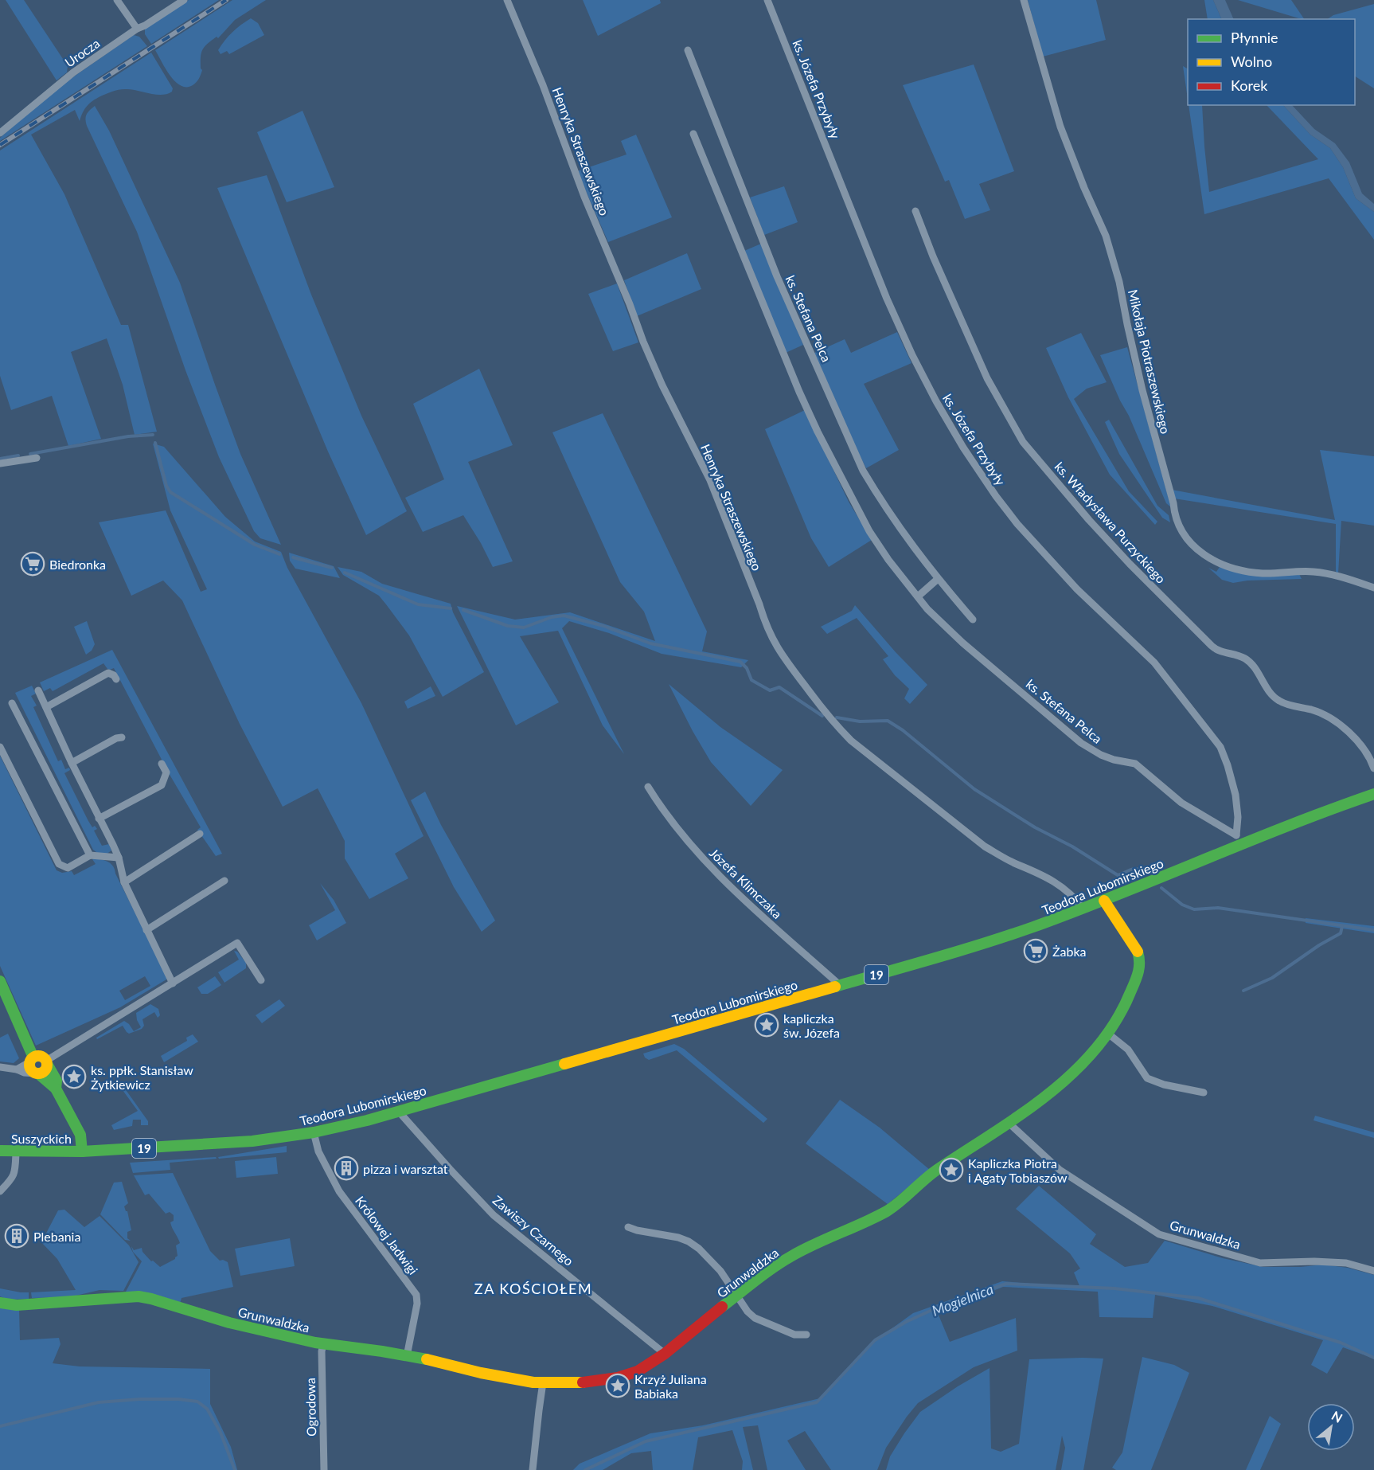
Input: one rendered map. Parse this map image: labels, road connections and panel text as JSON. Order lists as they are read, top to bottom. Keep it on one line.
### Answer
{"streets":{"main road":["Teodora Lubomirskiego","19","Suszyckich","Grunwaldzka"],"street":["Urocza","ks. Józefa Przybyły","Henryka Straszewskiego","ks. Stefana Pelca","Mikołaja Piotraszewskiego","ks. Władysława Purzyckiego","Józefa Klimczaka","Zawiszy Czarnego","Królowej Jadwigi","Ogrodowa"]},"crossings":[["ks. Józefa Przybyły","ks. Stefana Pelca"],["ks. Józefa Przybyły","Teodora Lubomirskiego"],["Henryka Straszewskiego","Teodora Lubomirskiego"],["ks. Stefana Pelca","Teodora Lubomirskiego"],["Józefa Klimczaka","Teodora Lubomirskiego"],["Teodora Lubomirskiego","Suszyckich"],["Teodora Lubomirskiego","Zawiszy Czarnego"],["Teodora Lubomirskiego","Grunwaldzka"],["Teodora Lubomirskiego","Królowej Jadwigi"],["Zawiszy Czarnego","Grunwaldzka"],["Grunwaldzka","Królowej Jadwigi"],["Grunwaldzka","Ogrodowa"]],"districts":["ZA KOŚCIOŁEM"],"water":["Mogielnica"],"places":{"supermarket":["Biedronka","Żabka"],"place":["kapliczka św. Józefa","ks. ppłk. Stanisław Żytkiewicz","Kapliczka Piotra i Agaty Tobiaszów","Krzyż Juliana Babiaka"],"building":["pizza i warsztat","Plebania"]},"legend":["Płynnie","Wolno","Korek"],"north":"top right"}
